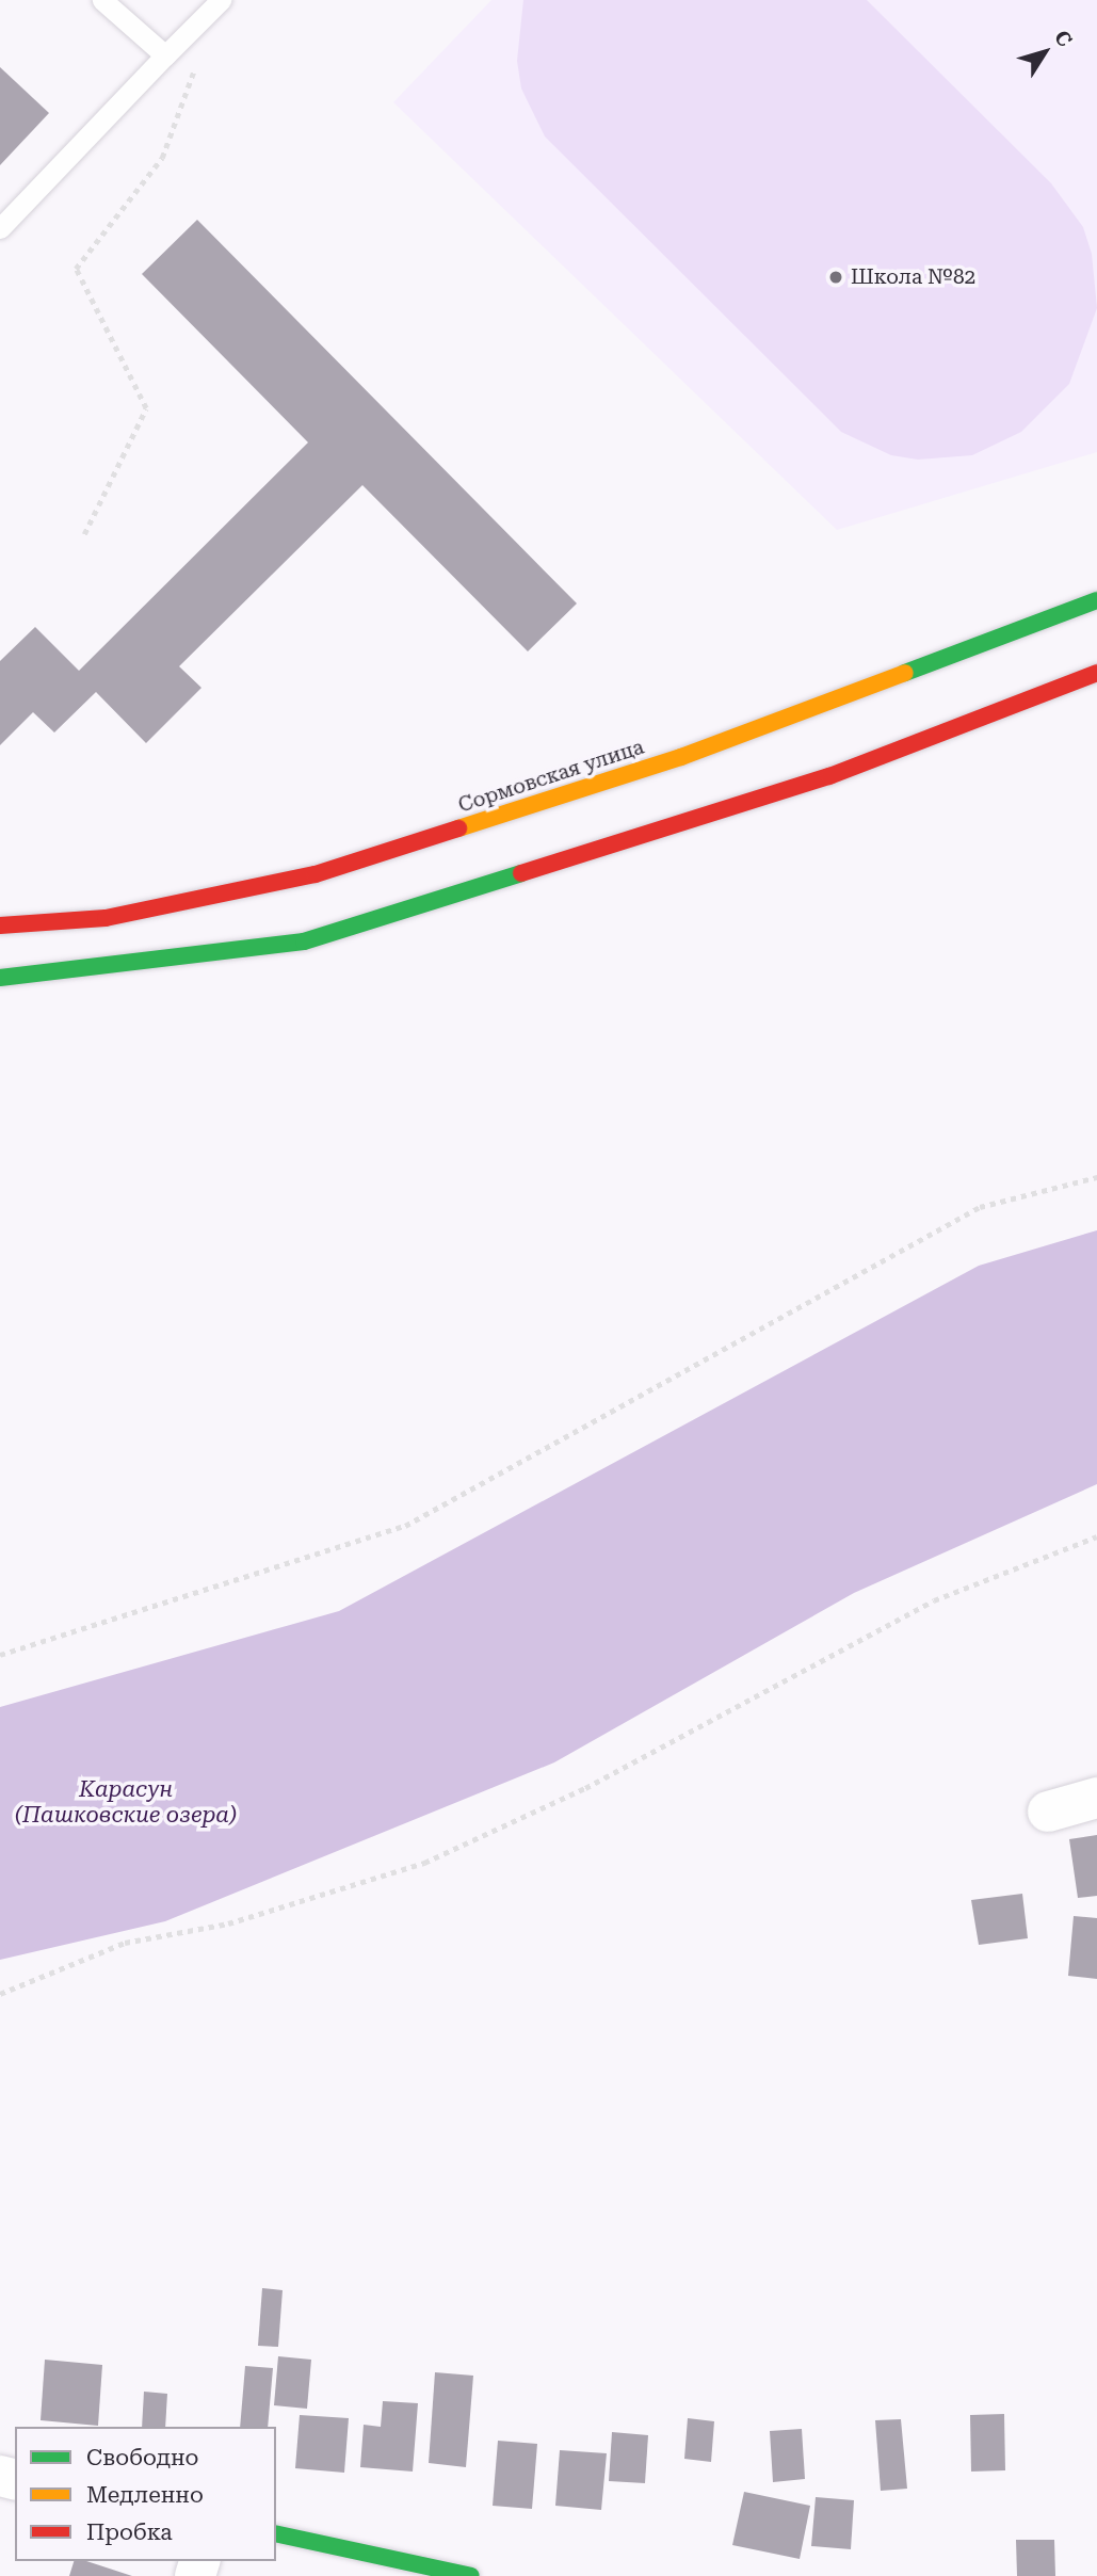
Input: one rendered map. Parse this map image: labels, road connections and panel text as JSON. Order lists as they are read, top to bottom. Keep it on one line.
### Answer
{"streets":{"main road":["Сормовская улица"]},"water":["Карасун (Пашковские озера)"],"places":["Школа №82"],"legend":["Свободно","Медленно","Пробка"],"north":"top right"}
